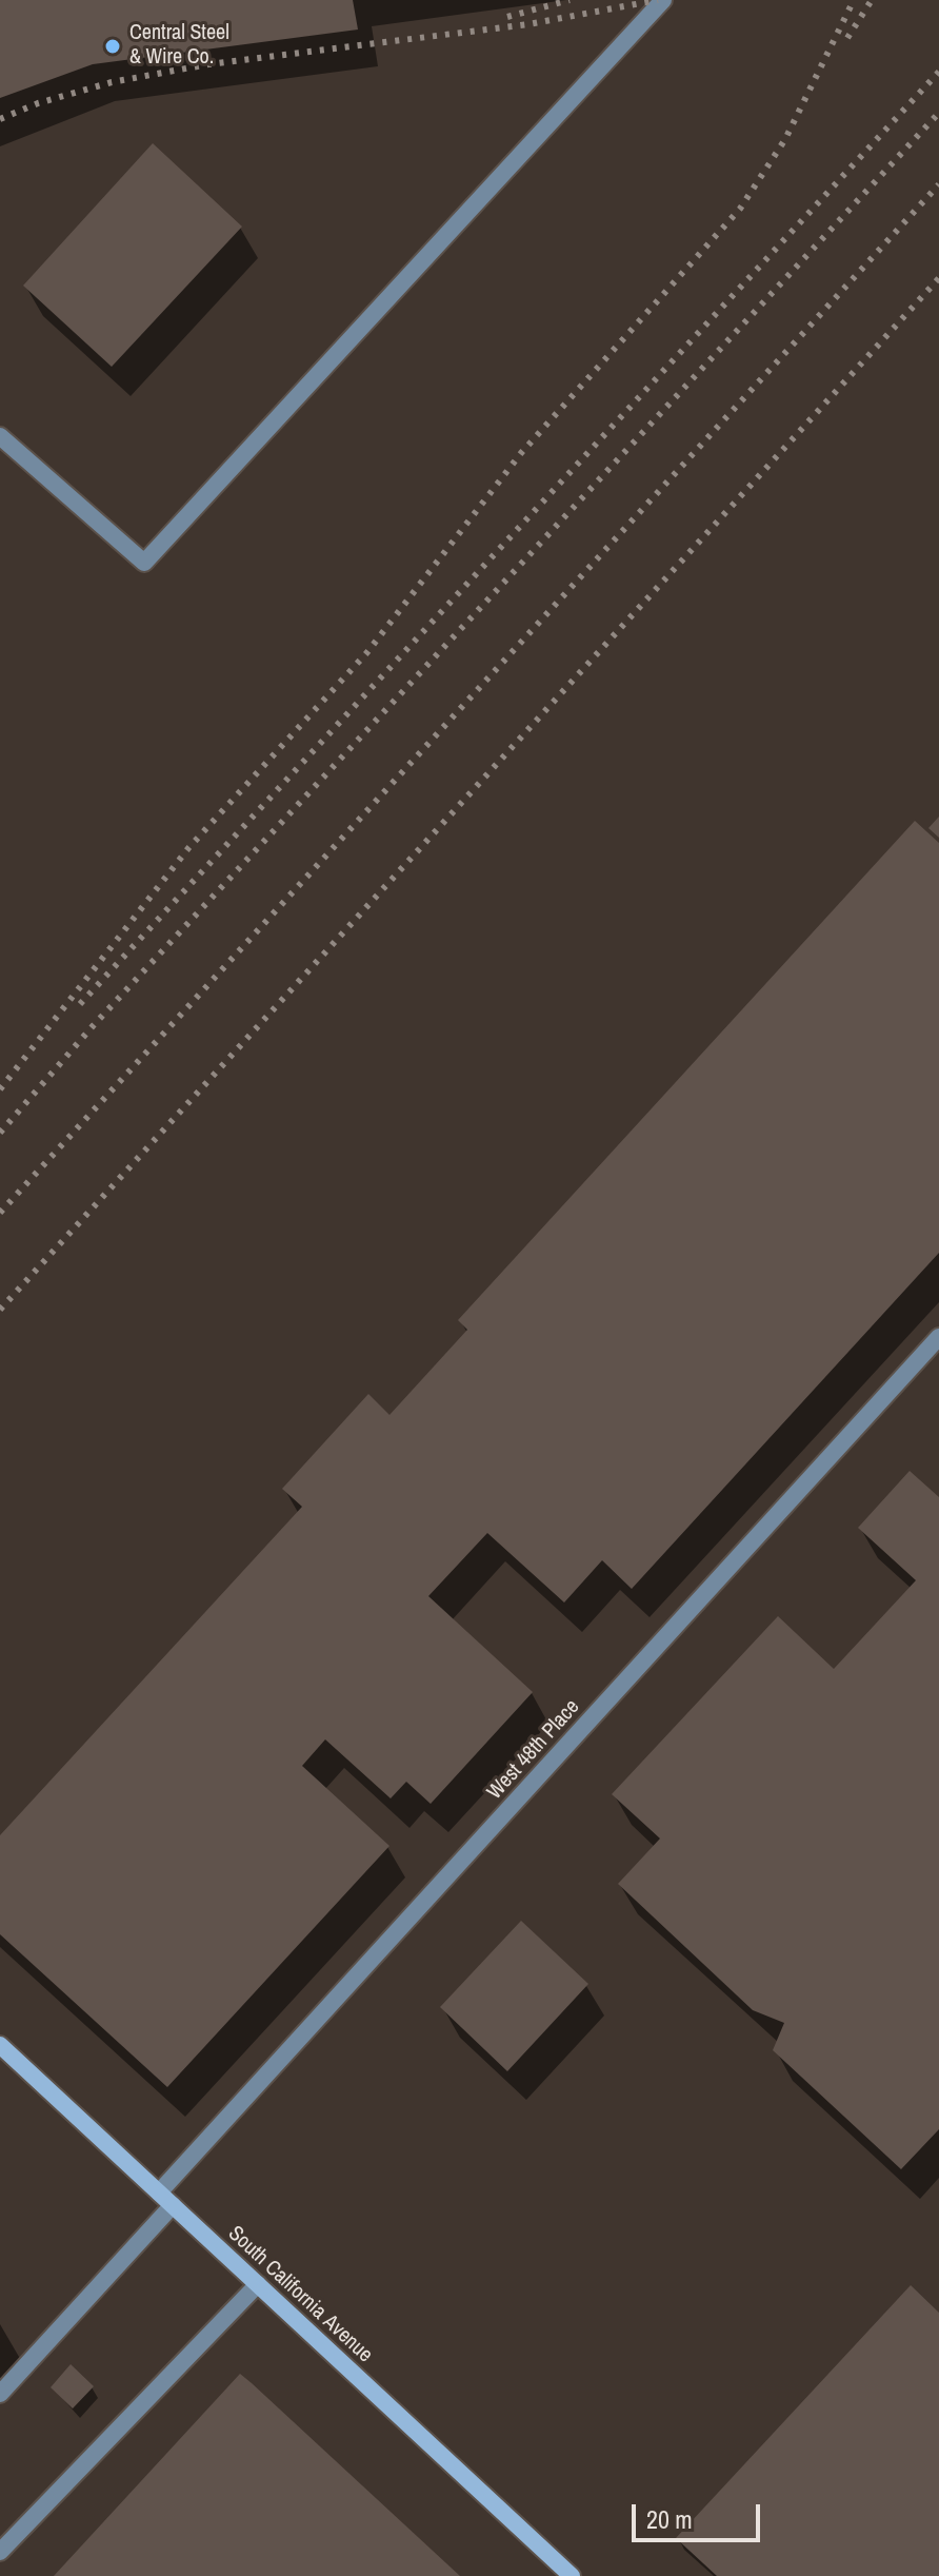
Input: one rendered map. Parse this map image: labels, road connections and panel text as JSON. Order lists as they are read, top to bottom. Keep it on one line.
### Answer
{"streets":{"street":["West 48th Place","South California Avenue"]},"crossings":[["West 48th Place","South California Avenue"]],"places":["Central Steel & Wire Co."],"scale_bar":"20 m"}
